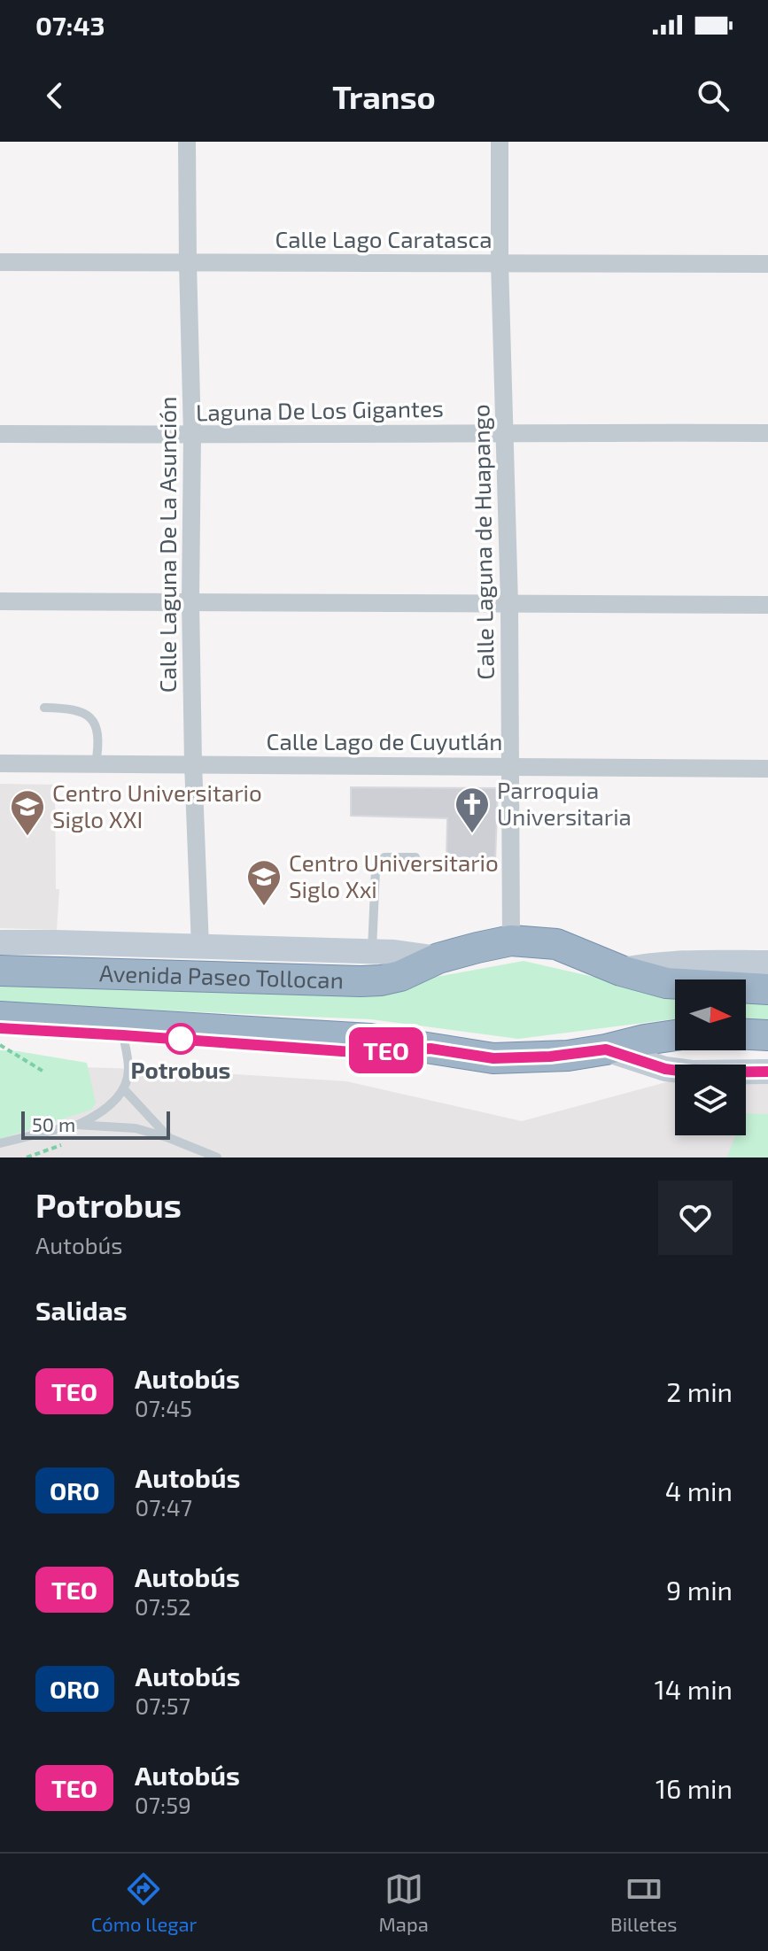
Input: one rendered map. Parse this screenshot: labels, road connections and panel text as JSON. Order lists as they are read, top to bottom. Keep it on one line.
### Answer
{"streets":{"highway":["Avenida Paseo Tollocan"],"street":["Calle Lago Caratasca","Laguna De Los Gigantes","Calle Laguna de Huapango","Calle Laguna De La Asunción","Calle Lago de Cuyutlán"]},"crossings":[["Calle Lago Caratasca","Calle Laguna de Huapango"],["Calle Lago Caratasca","Calle Laguna De La Asunción"],["Laguna De Los Gigantes","Calle Laguna de Huapango"],["Laguna De Los Gigantes","Calle Laguna De La Asunción"],["Calle Laguna de Huapango","Calle Lago de Cuyutlán"],["Calle Laguna de Huapango","Avenida Paseo Tollocan"],["Calle Laguna De La Asunción","Calle Lago de Cuyutlán"],["Calle Laguna De La Asunción","Avenida Paseo Tollocan"]],"places":{"church":["Parroquia Universitaria"],"school or university":["Centro Universitario Siglo XXI","Centro Universitario Siglo Xxi"],"other":["Potrobus"]},"lines":["bus line TEO"],"scale_bar":"50 m","north":"right","page":{"status":"07:43","header":"Transo","on_map":"TEO","scale":"50 m","heading":[["Potrobus","Autobús"],"Salidas"],"list":[{"mark":"TEO","name":"Autobús","note":"07:45","value":"2 min"},{"mark":"ORO","name":"Autobús","note":"07:47","value":"4 min"},{"mark":"TEO","name":"Autobús","note":"07:52","value":"9 min"},{"mark":"ORO","name":"Autobús","note":"07:57","value":"14 min"},{"mark":"TEO","name":"Autobús","note":"07:59","value":"16 min"}],"tabs":["Cómo llegar","Mapa","Billetes"]}}
